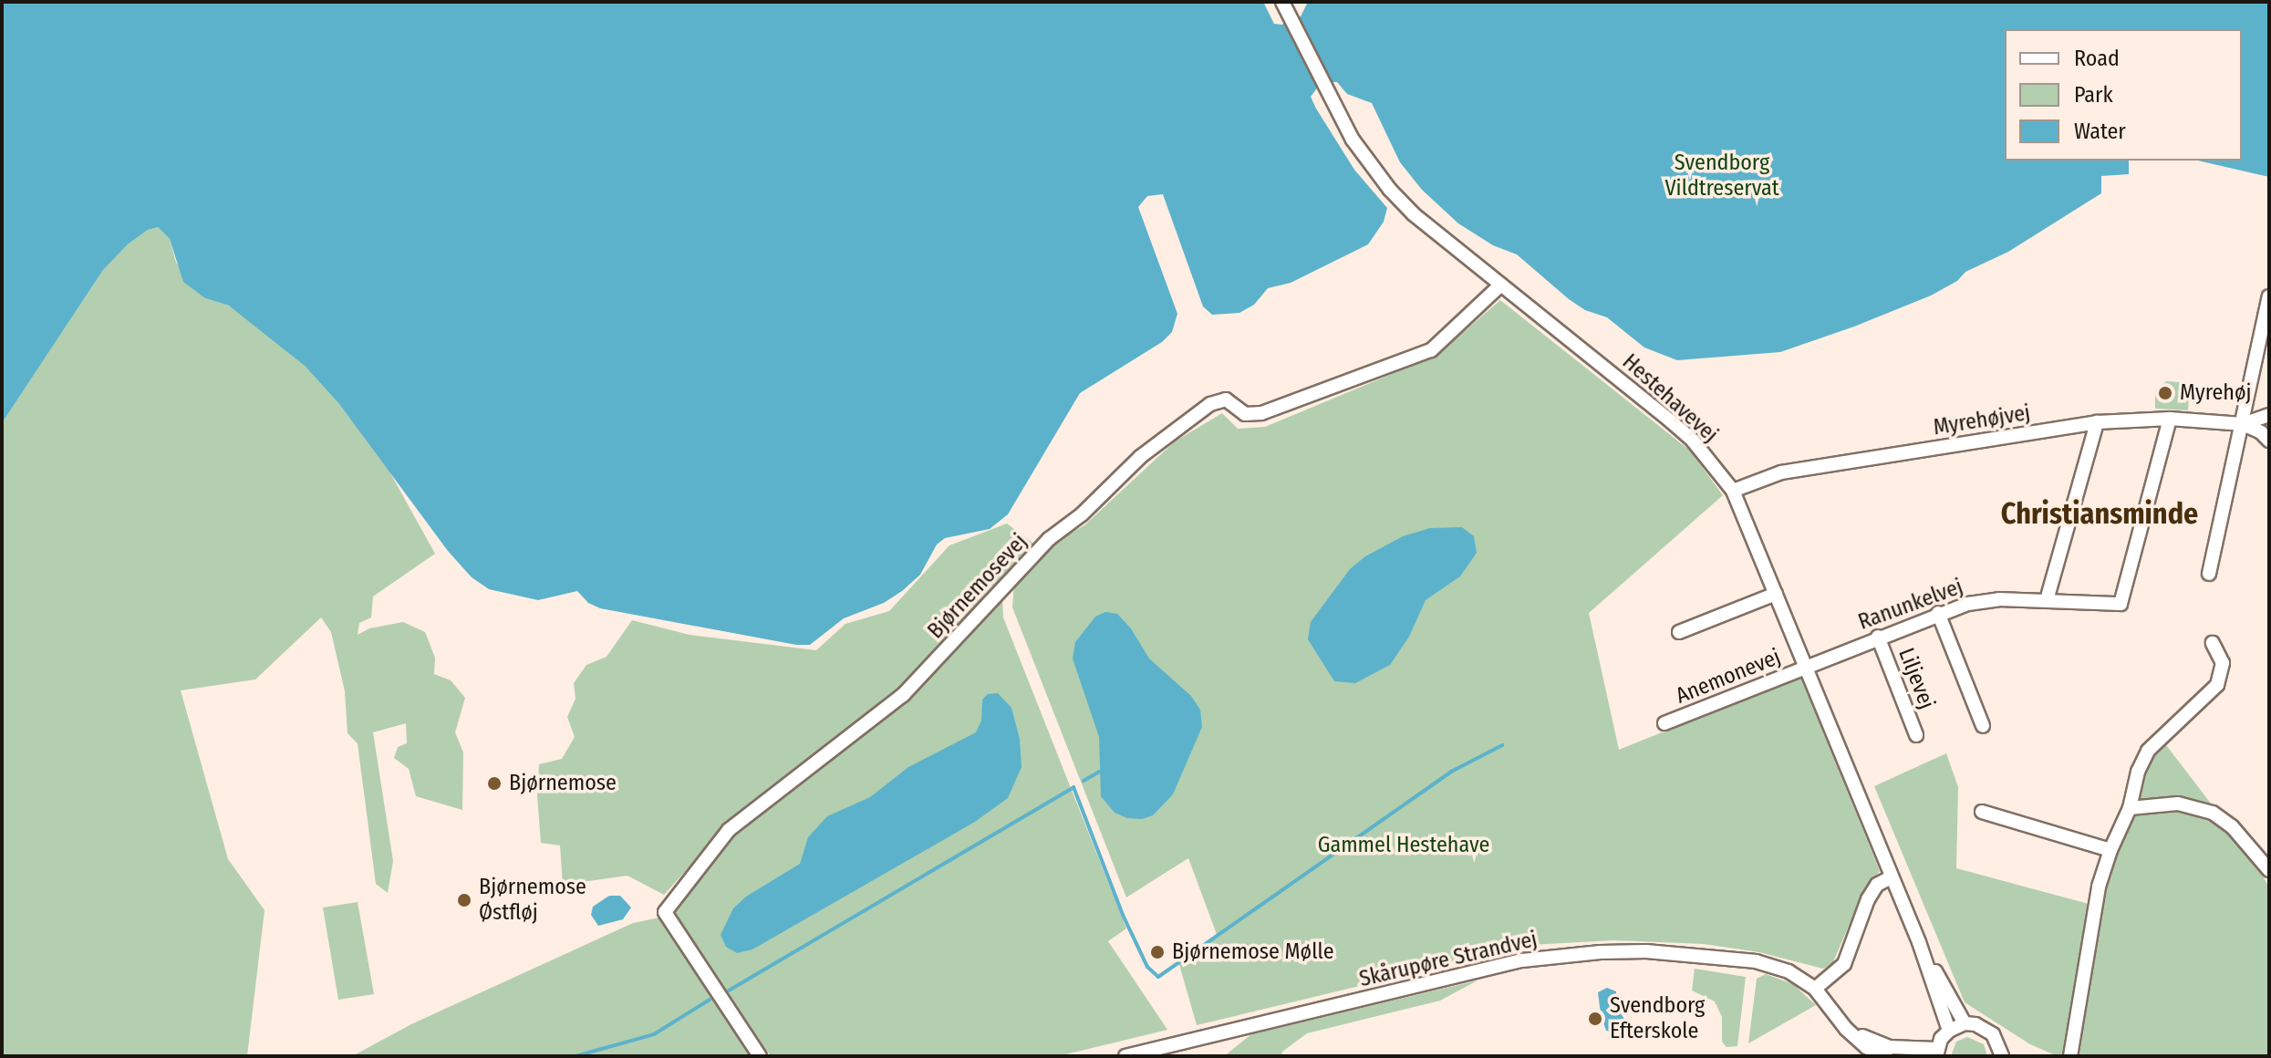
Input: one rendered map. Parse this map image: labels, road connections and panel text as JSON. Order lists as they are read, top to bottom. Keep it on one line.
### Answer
{"streets":{"street":["Hestehavevej","Myrehøjvej","Bjørnemosevej","Ranunkelvej","Anemonevej","Liljevej","Skårupøre Strandvej"]},"crossings":[["Hestehavevej","Myrehøjvej"],["Hestehavevej","Bjørnemosevej"],["Hestehavevej","Ranunkelvej"],["Hestehavevej","Anemonevej"],["Myrehøjvej","Ranunkelvej"],["Ranunkelvej","Anemonevej"],["Ranunkelvej","Liljevej"]],"districts":["Christiansminde"],"parks":["Svendborg Vildtreservat","Gammel Hestehave"],"places":["Myrehøj","Bjørnemose","Bjørnemose Østfløj","Bjørnemose Mølle","Svendborg Efterskole"],"legend":["Road","Park","Water"]}
